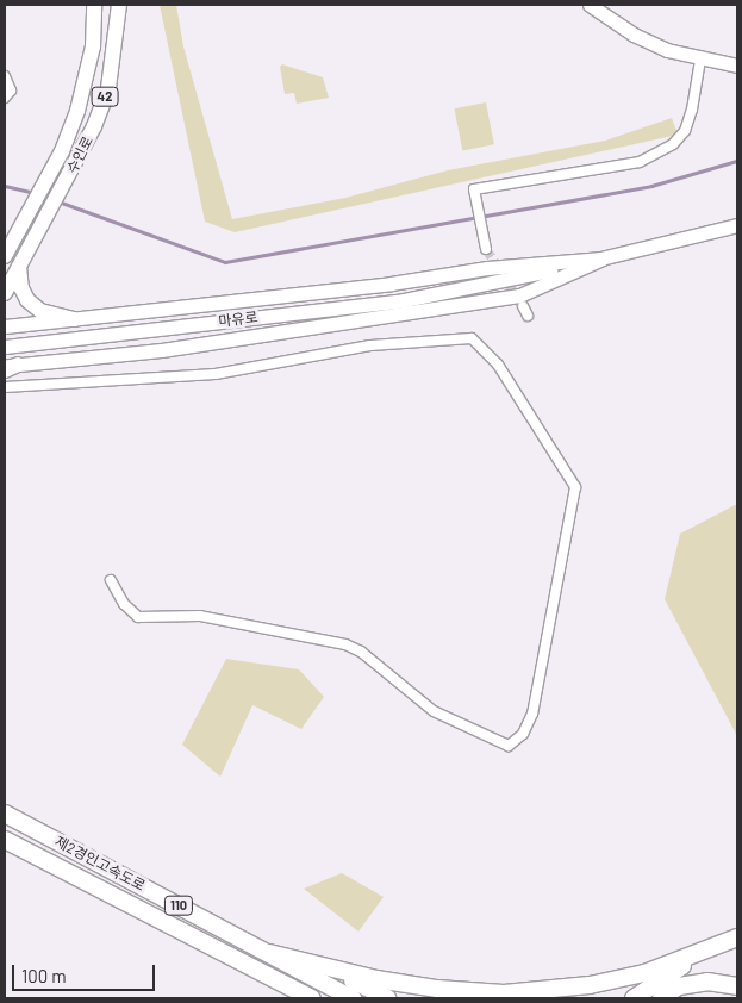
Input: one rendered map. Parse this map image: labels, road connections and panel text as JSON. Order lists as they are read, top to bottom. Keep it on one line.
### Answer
{"streets":{"highway":["제2경인고속도로","110"],"main road":["42","수인로","마유로"]},"scale_bar":"100 m"}
